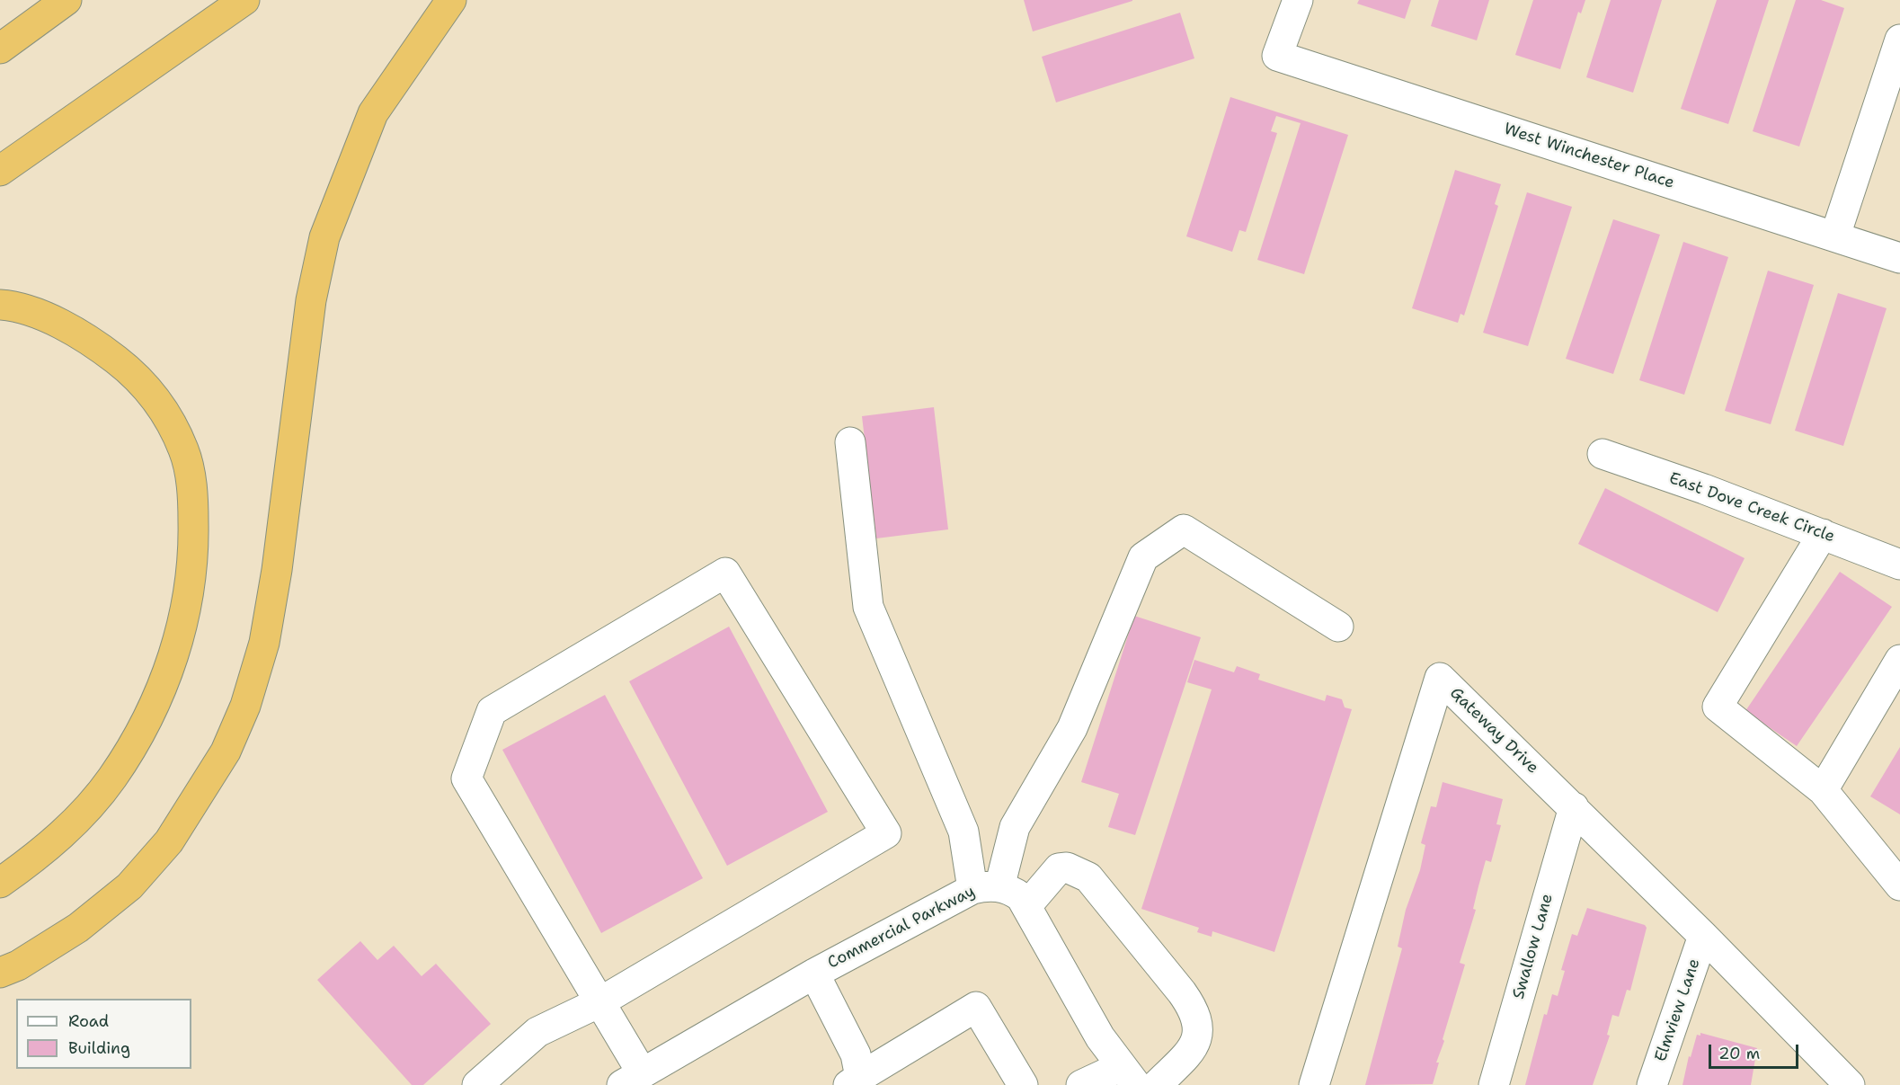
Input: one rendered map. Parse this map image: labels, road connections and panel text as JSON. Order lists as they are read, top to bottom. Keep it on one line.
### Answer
{"streets":{"street":["West Winchester Place","East Dove Creek Circle","Gateway Drive","Commercial Parkway","Swallow Lane","Elmview Lane"]},"crossings":[["Gateway Drive","Swallow Lane"],["Gateway Drive","Elmview Lane"]],"legend":["Road","Building"],"scale_bar":"20 m"}
